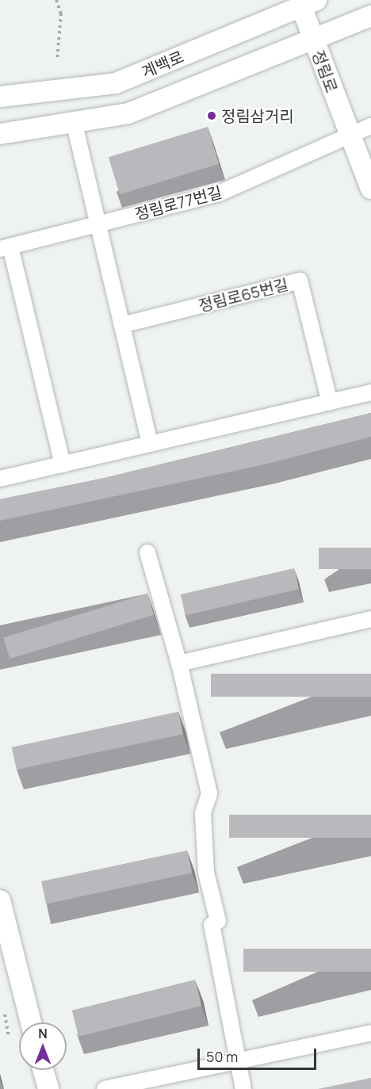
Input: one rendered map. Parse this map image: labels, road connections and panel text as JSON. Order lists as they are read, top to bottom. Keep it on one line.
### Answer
{"streets":{"main road":["계백로","정림로"],"street":["정림로77번길","정림로65번길"]},"crossings":[["계백로","정림로"],["정림로","정림로77번길"]],"places":["정림삼거리"],"scale_bar":"50 m","north":"top"}
